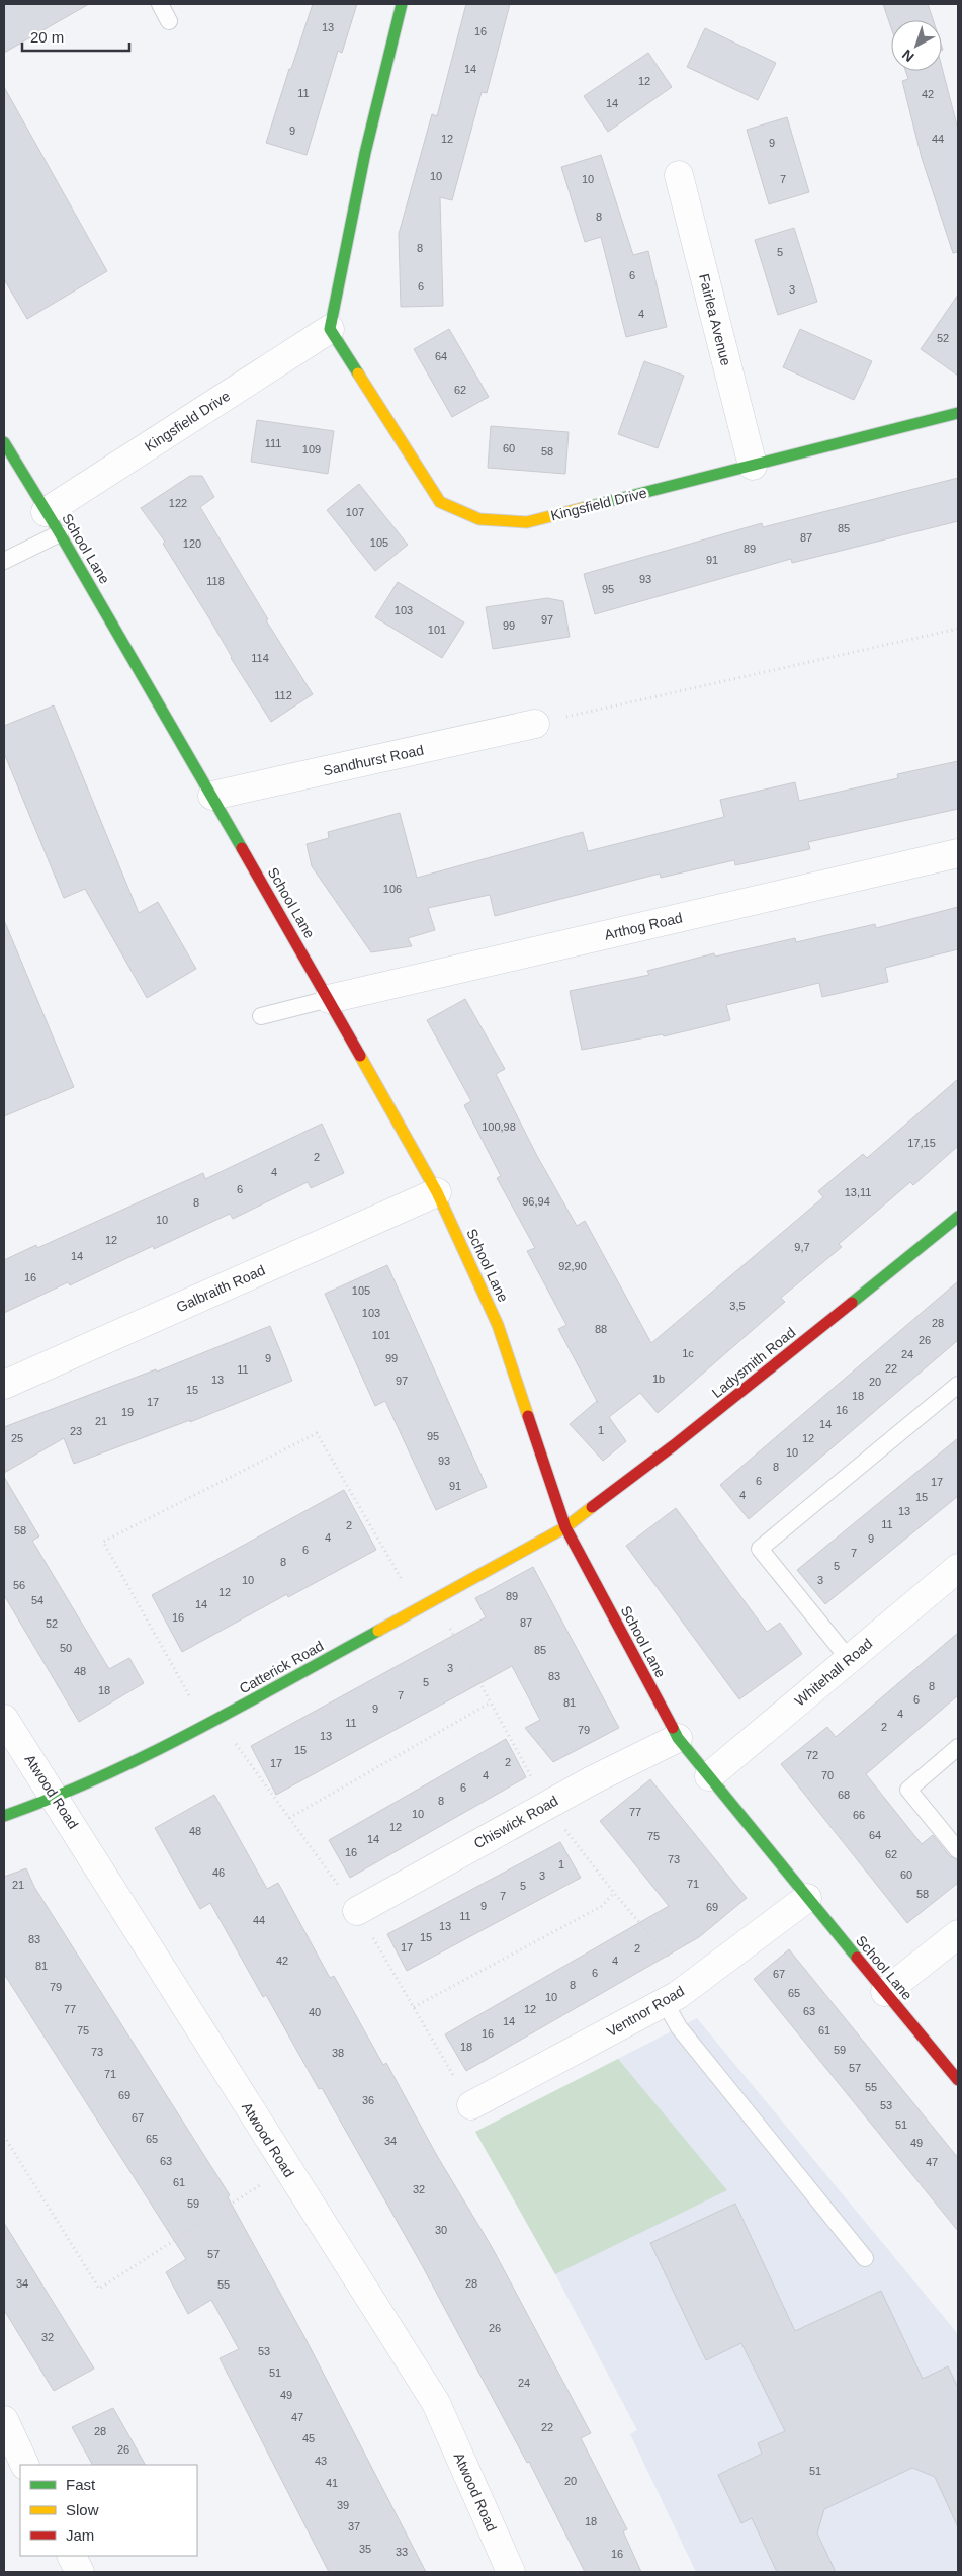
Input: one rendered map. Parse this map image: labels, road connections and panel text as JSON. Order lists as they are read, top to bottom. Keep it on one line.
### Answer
{"streets":{"street":["Fairlea Avenue","Kingsfield Drive","School Lane","Sandhurst Road","Arthog Road","Galbraith Road","Ladysmith Road","Catterick Road","Whitehall Road","Atwood Road","Chiswick Road","Ventnor Road"]},"crossings":[["Fairlea Avenue","Kingsfield Drive"],["Kingsfield Drive","School Lane"],["School Lane","Sandhurst Road"],["School Lane","Arthog Road"],["School Lane","Galbraith Road"],["School Lane","Ladysmith Road"],["School Lane","Catterick Road"],["School Lane","Whitehall Road"],["School Lane","Chiswick Road"],["School Lane","Ventnor Road"],["Ladysmith Road","Catterick Road"],["Catterick Road","Atwood Road"]],"house_numbers":["13","16","14","12","11","42","14","9","12","44","9","10","10","7","8","8","5","6","6","3","4","52","64","62","111","60","109","58","122","107","85","87","105","120","89","91","93","118","95","103","97","99","101","114","112","106","100,98","17,15","2","4","6","13,11","96,94","8","10","12","9,7","14","92,90","16","105","3,5","103","28","88","101","26","1c","24","9","99","22","11","1b","13","97","20","15","18","17","16","19","21","14","1","23","95","25","12","10","93","8","6","17","91","4","15","13","11","2","58","4","9","6","7","8","5","10","3","56","12","89","54","14","16","87","52","50","85","3","48","83","5","8","18","7","6","81","9","4","11","2","79","13","15","72","2","17","4","70","6","68","8","77","10","66","12","48","64","75","14","16","62","73","1","46","60","3","71","21","5","58","7","9","69","11","44","13","15","83","17","2","42","4","81","6","67","8","79","65","10","77","12","63","40","14","75","61","16","18","59","73","38","57","71","55","69","36","53","67","51","65","34","49","63","47","61","32","59","30","57","34","28","55","26","32","53","51","24","49","47","22","28","45","26","43","51","20","41","39","18","37","35","33","16"],"legend":["Fast","Slow","Jam"],"scale_bar":"20 m","north":"bottom left"}
